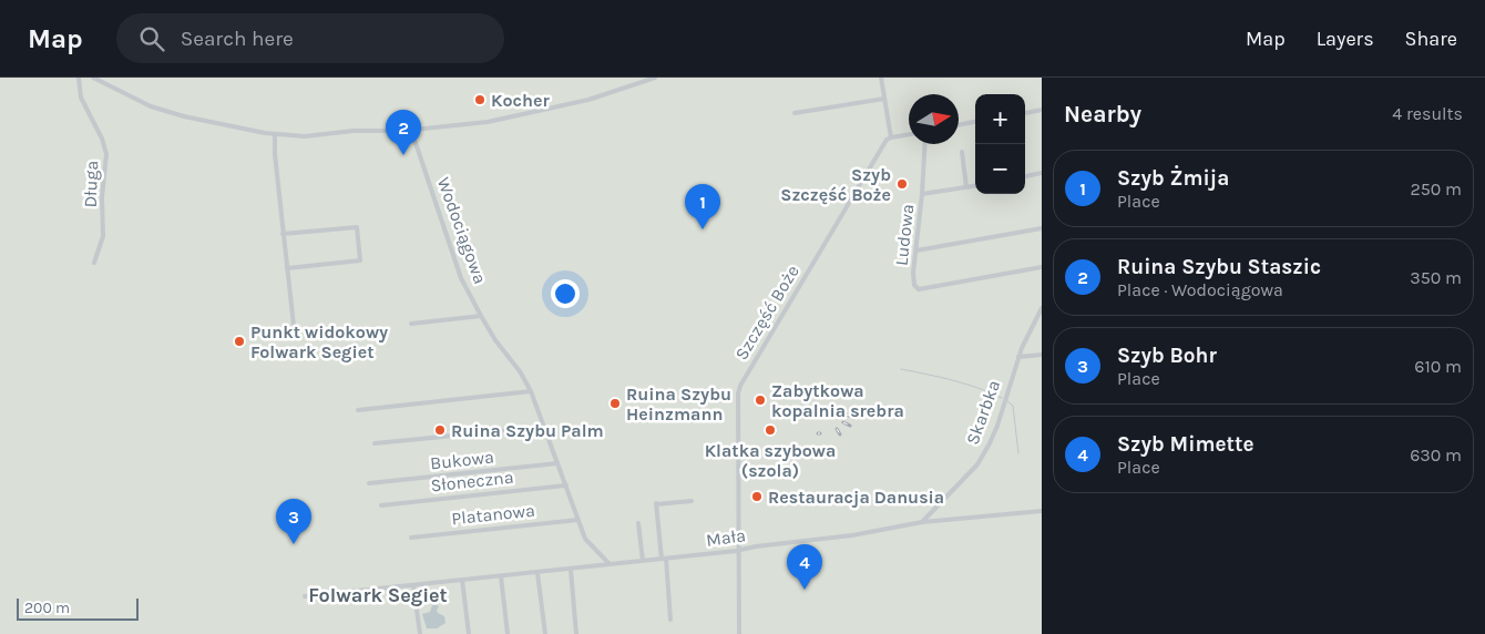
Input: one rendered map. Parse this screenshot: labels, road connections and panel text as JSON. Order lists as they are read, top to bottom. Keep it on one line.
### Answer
{"streets":{"street":["Długa","Wodociągowa","Ludowa","Szczęść Boże","Skarbka","Bukowa","Słoneczna","Platanowa","Mała"]},"crossings":[["Wodociągowa","Bukowa"],["Wodociągowa","Słoneczna"],["Wodociągowa","Platanowa"],["Wodociągowa","Mała"],["Szczęść Boże","Mała"],["Skarbka","Mała"]],"districts":["Folwark Segiet"],"places":["Kocher","Szyb Szczęść Boże","Punkt widokowy Folwark Segiet","Zabytkowa kopalnia srebra","Ruina Szybu Heinzmann","Ruina Szybu Palm","Klatka szybowa (szola)","Restauracja Danusia"],"scale_bar":"200 m","north":"right","page":{"header":"Map","search":"Search here","nav":["Map","Layers","Share"],"heading":["Nearby","4 results"],"map_buttons":["+","−"],"pins":["2","1","3","4"],"list":[{"mark":"1","name":"Szyb Żmija","note":"Place","value":"250 m"},{"mark":"2","name":"Ruina Szybu Staszic","note":"Place · Wodociągowa","value":"350 m"},{"mark":"3","name":"Szyb Bohr","note":"Place","value":"610 m"},{"mark":"4","name":"Szyb Mimette","note":"Place","value":"630 m"}],"scale":"200 m"}}
